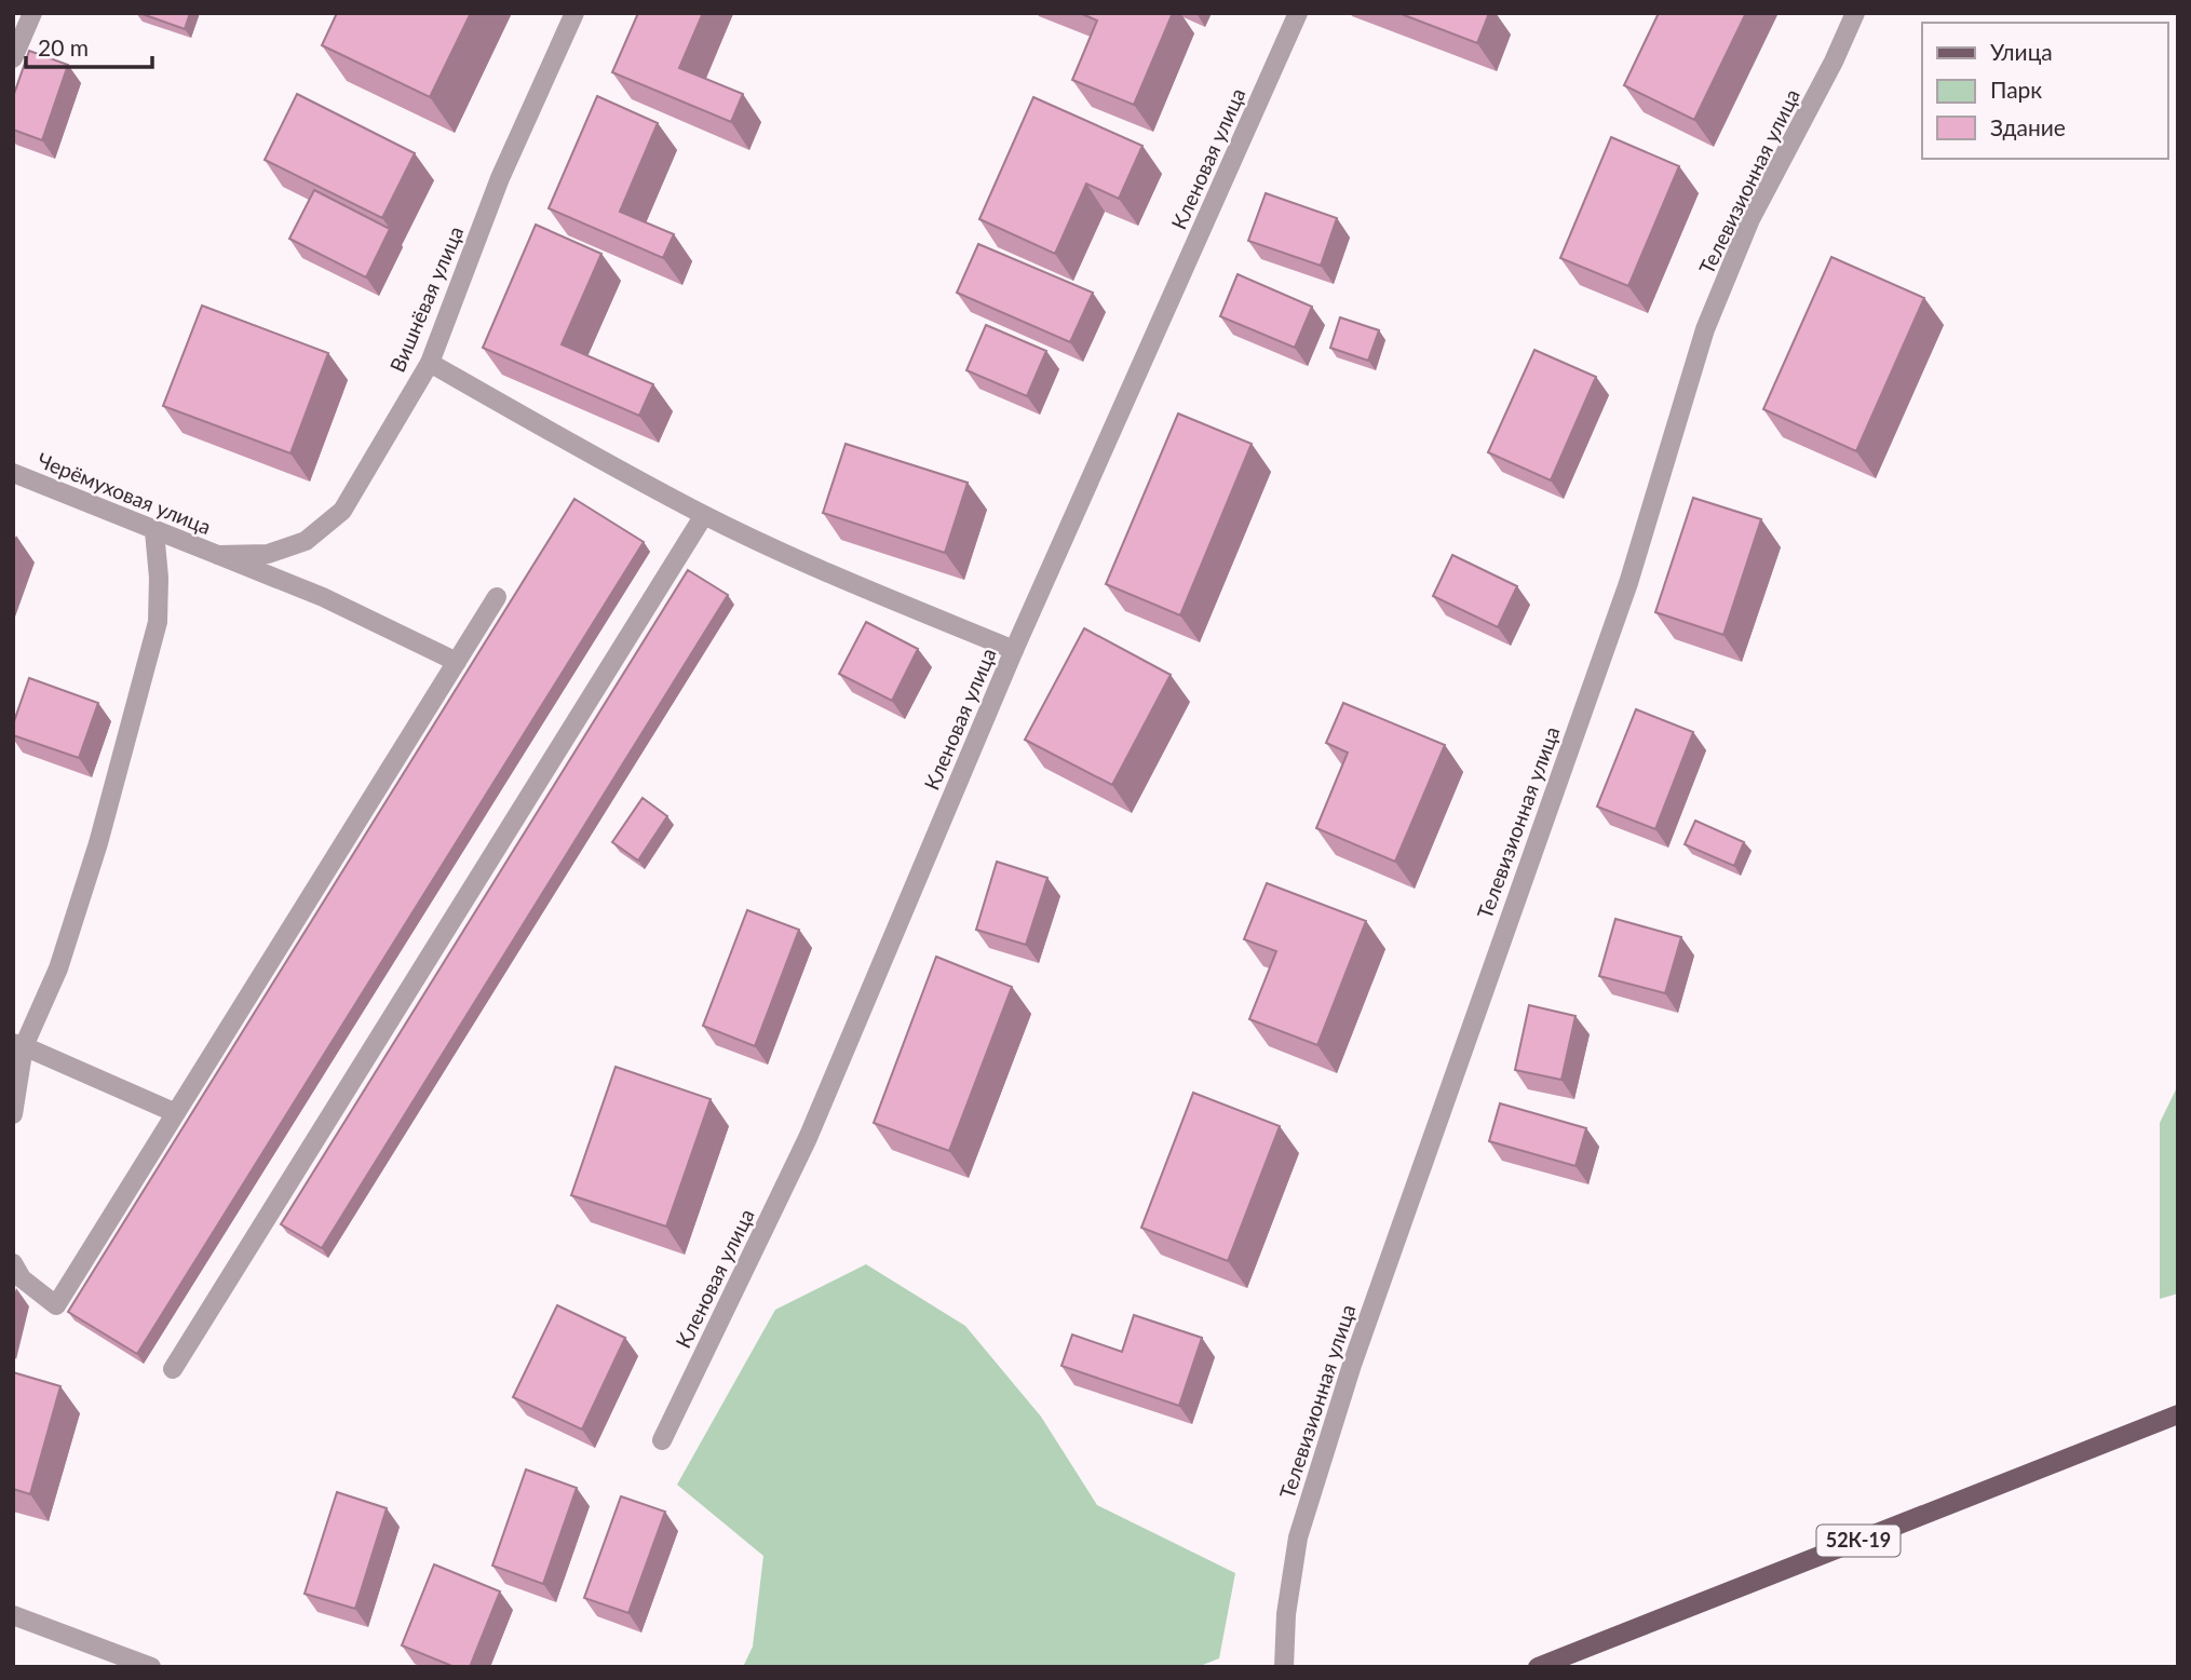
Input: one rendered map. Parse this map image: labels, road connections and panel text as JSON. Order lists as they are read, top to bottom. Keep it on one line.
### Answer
{"streets":{"main road":["52К-19"],"street":["Кленовая улица","Телевизионная улица","Вишнёвая улица","Черёмуховая улица"]},"crossings":[["Вишнёвая улица","Черёмуховая улица"]],"legend":["Улица","Парк","Здание"],"scale_bar":"20 m"}
